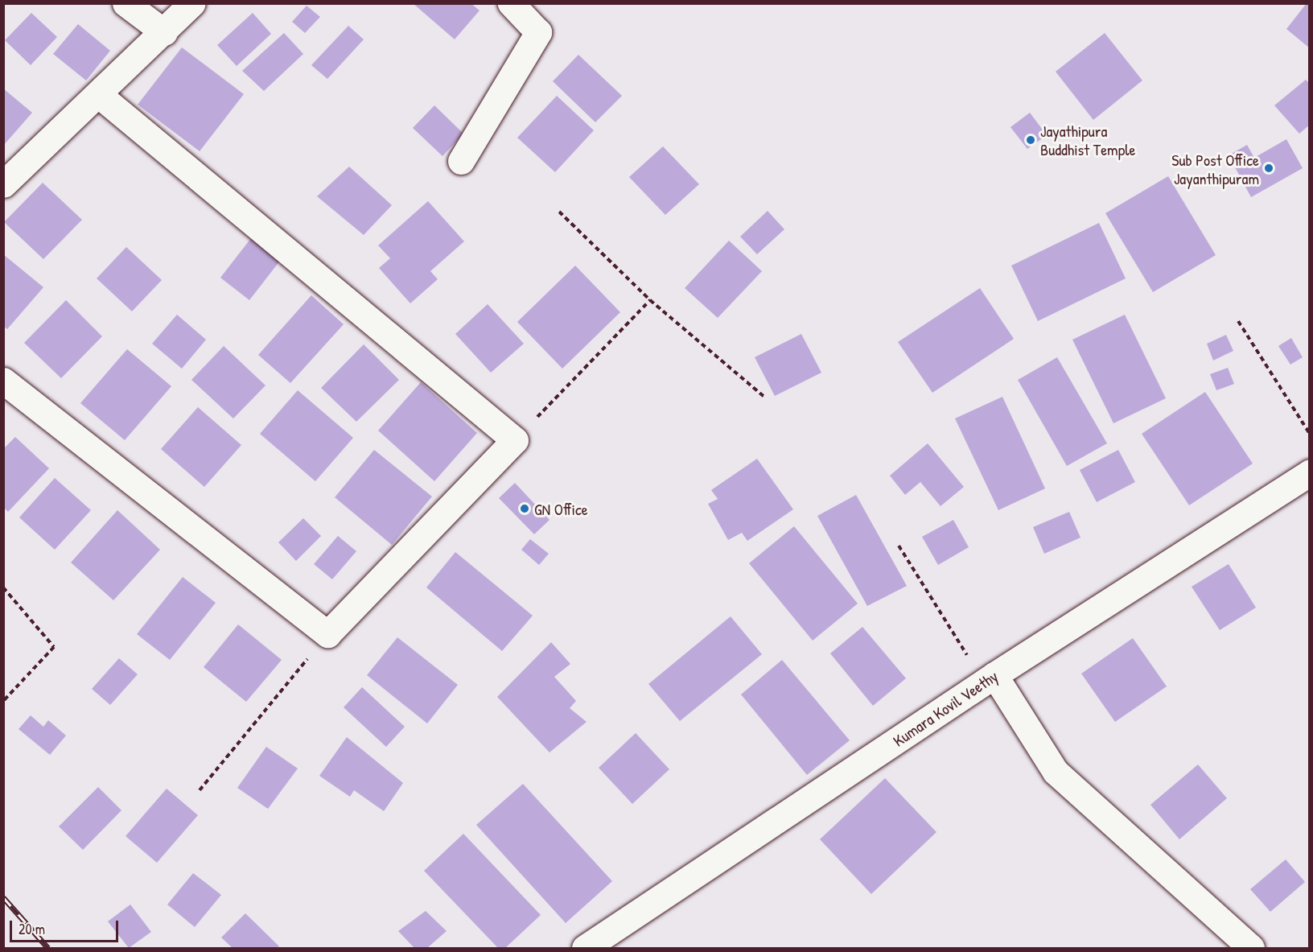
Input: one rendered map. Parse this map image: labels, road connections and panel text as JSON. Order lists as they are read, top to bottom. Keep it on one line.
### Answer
{"streets":{"street":["Kumara Kovil Veethy"]},"places":["Jayathipura Buddhist Temple","Sub Post Office Jayanthipuram","GN Office"],"scale_bar":"20 m"}
